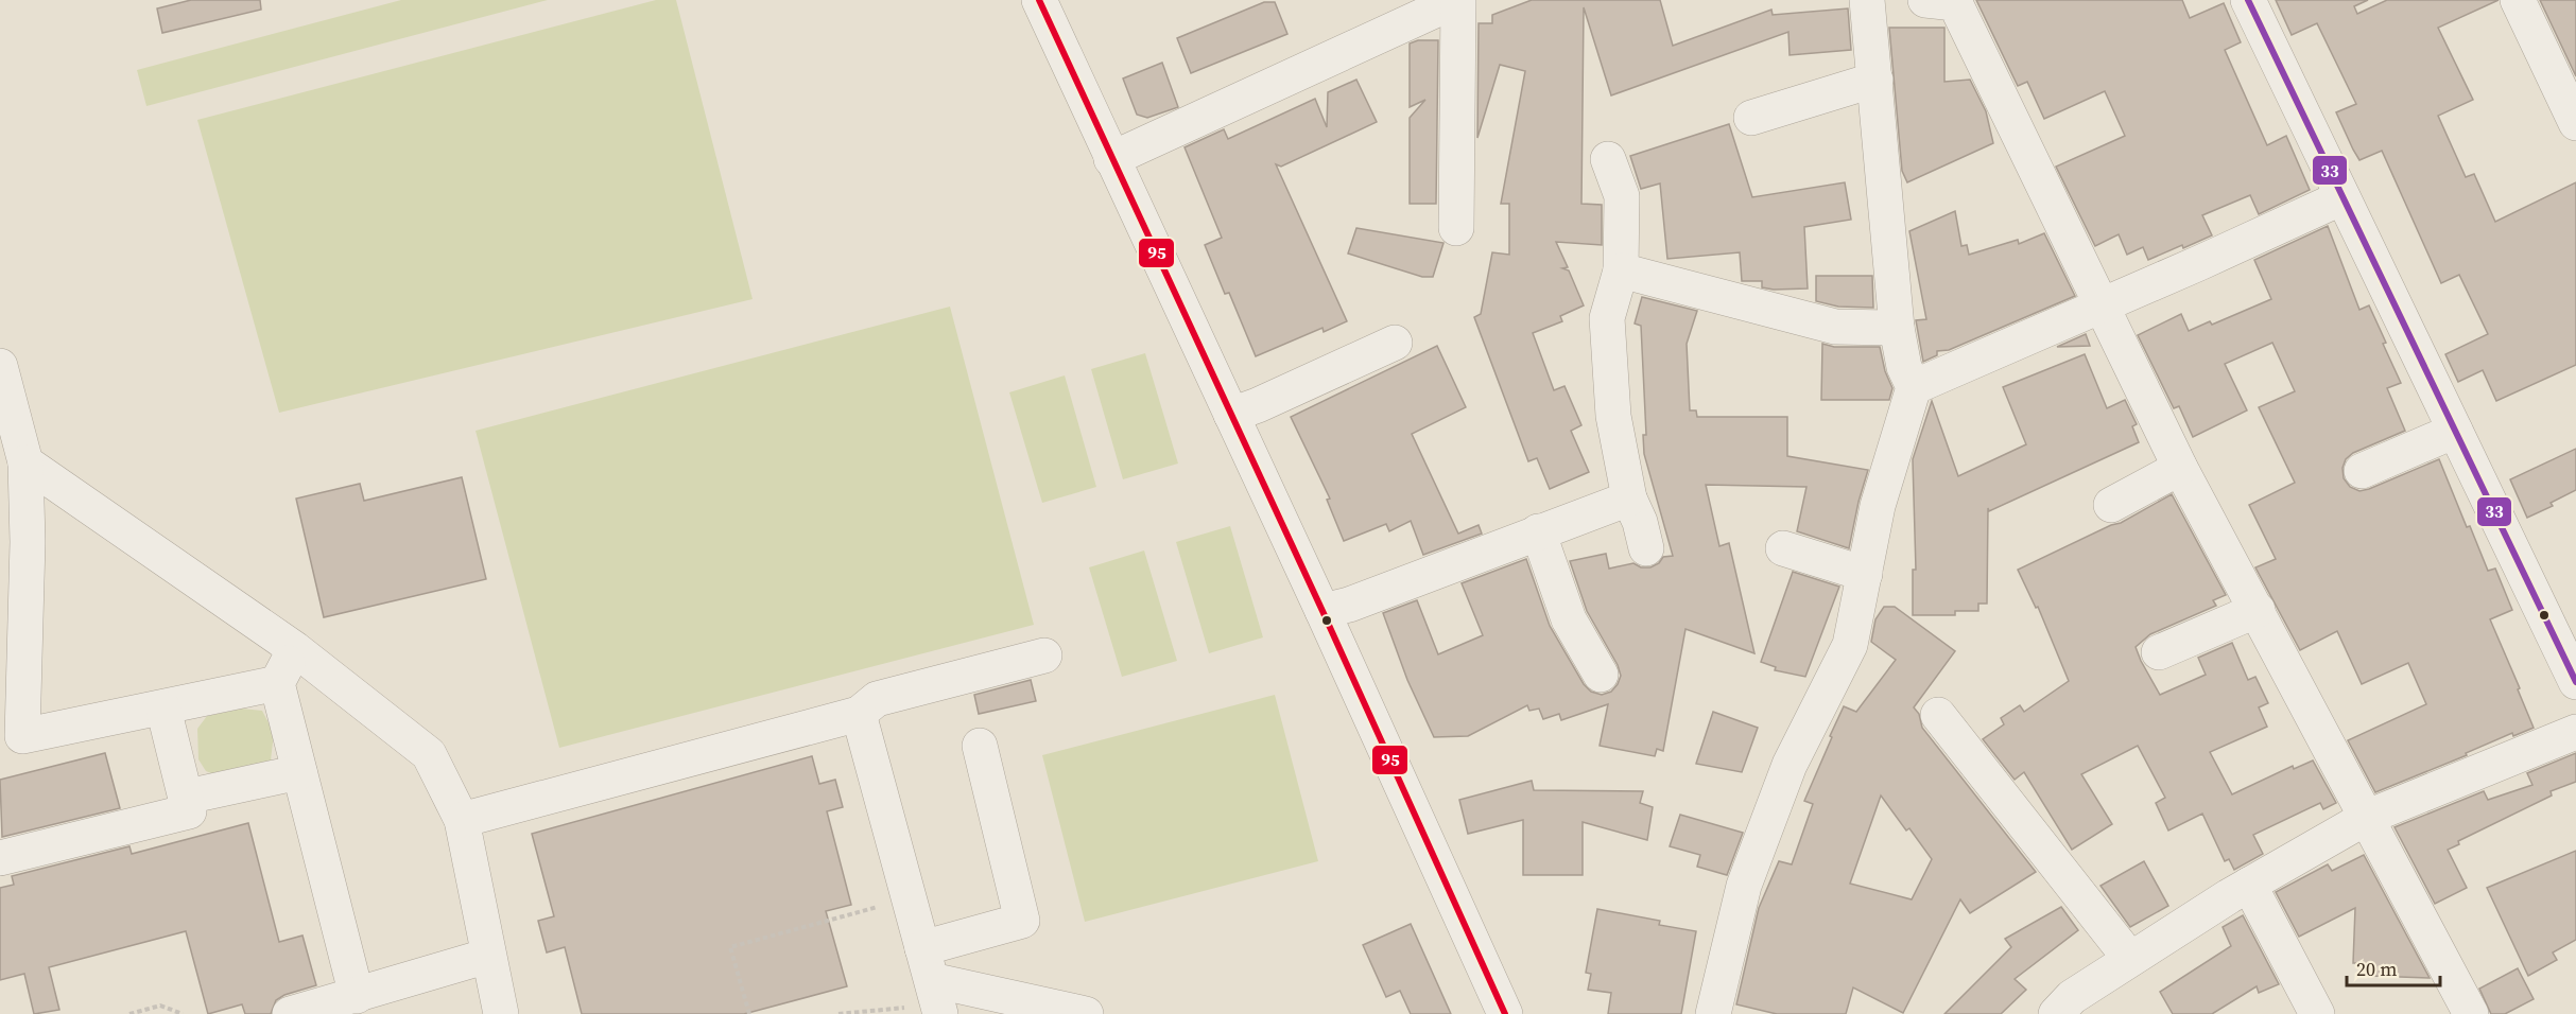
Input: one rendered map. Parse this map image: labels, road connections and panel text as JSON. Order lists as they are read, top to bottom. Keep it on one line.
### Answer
{"lines":["transit line 95","transit line 33"],"scale_bar":"20 m"}
